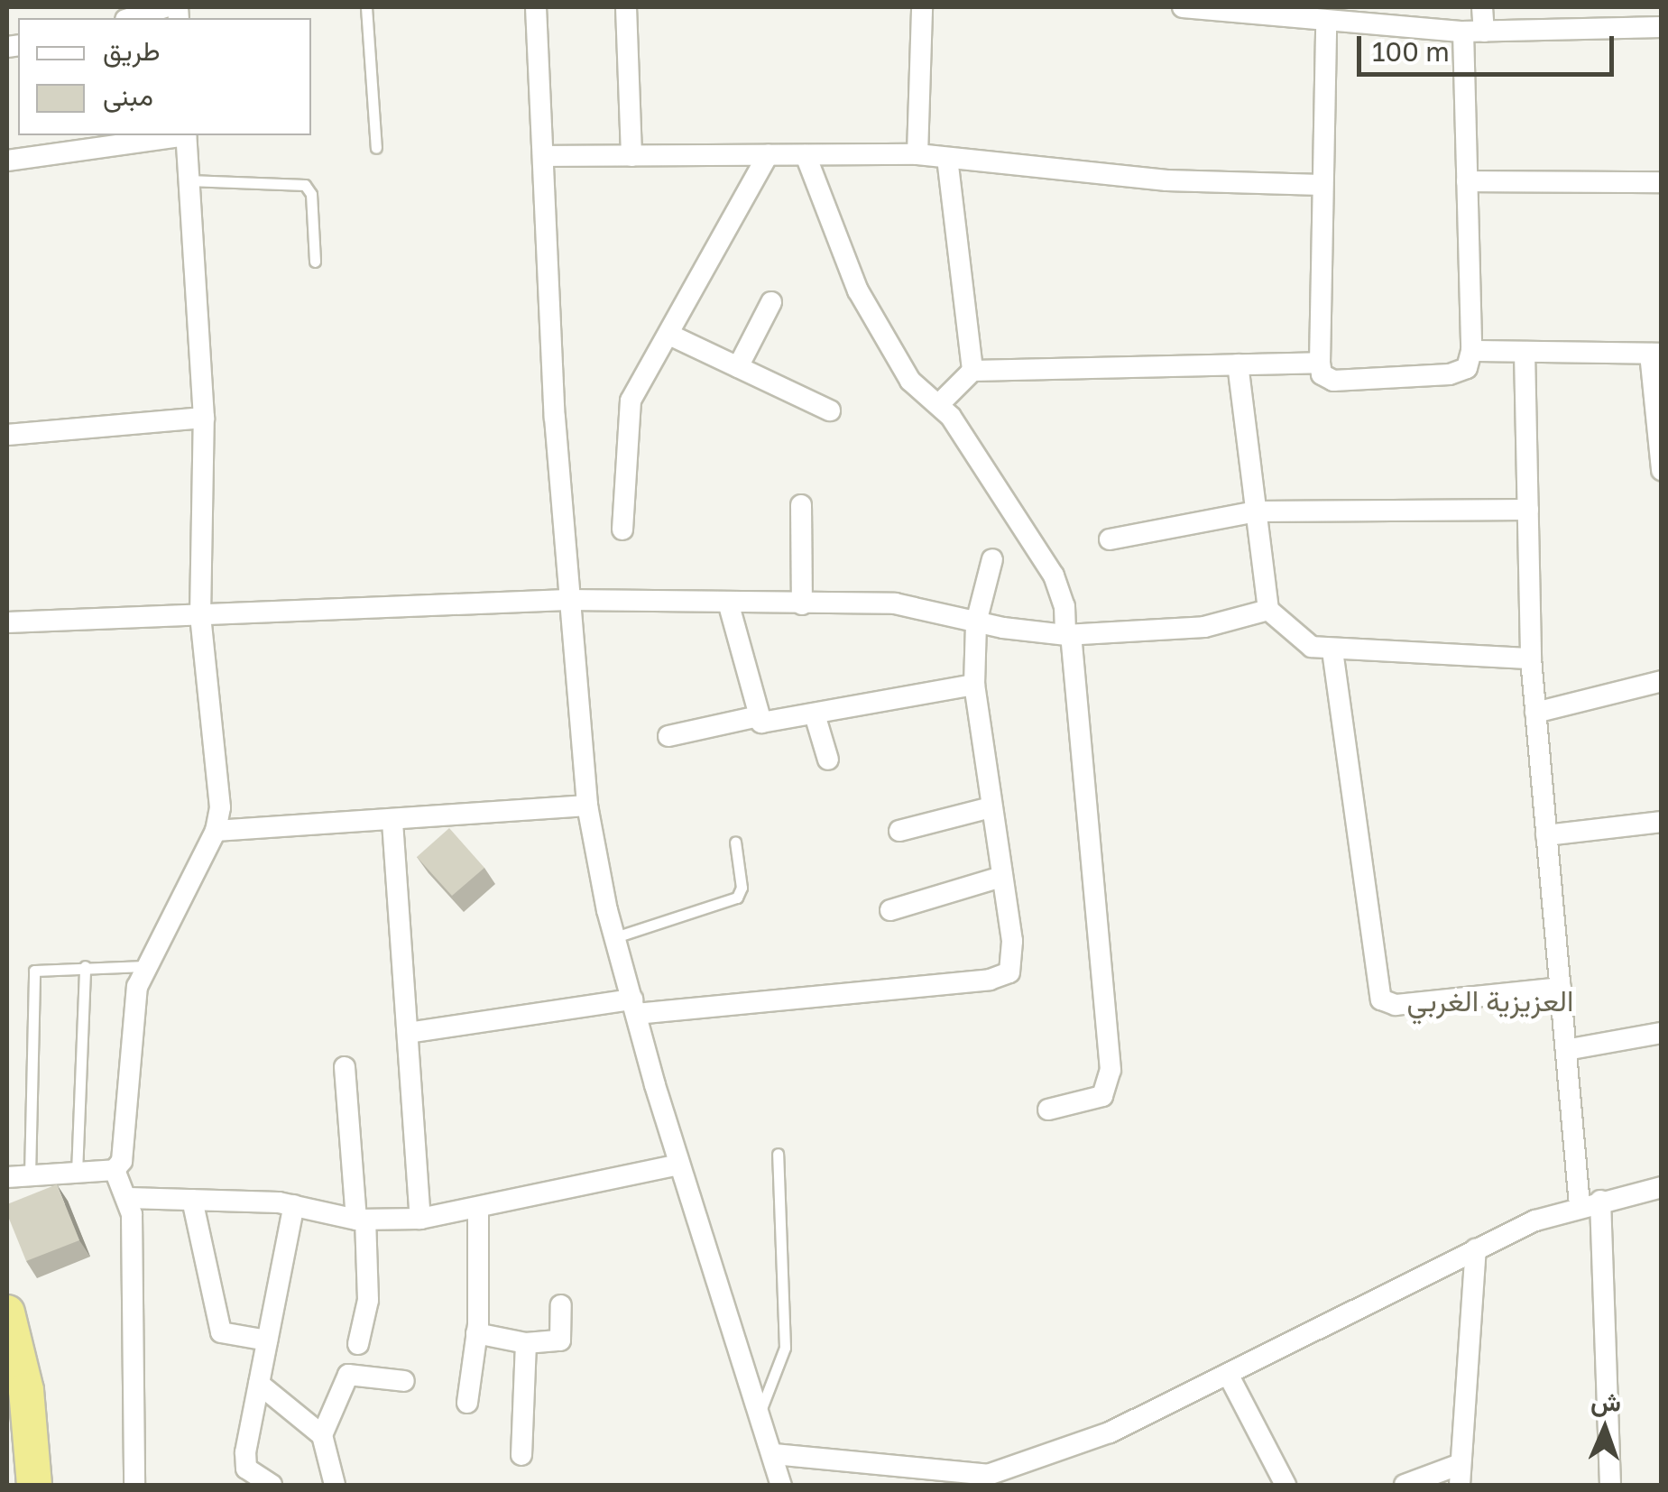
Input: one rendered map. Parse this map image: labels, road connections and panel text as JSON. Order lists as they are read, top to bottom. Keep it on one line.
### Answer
{"districts":["العزيزية الغربي"],"legend":["طريق","مبنى"],"scale_bar":"100 m","north":"top"}
